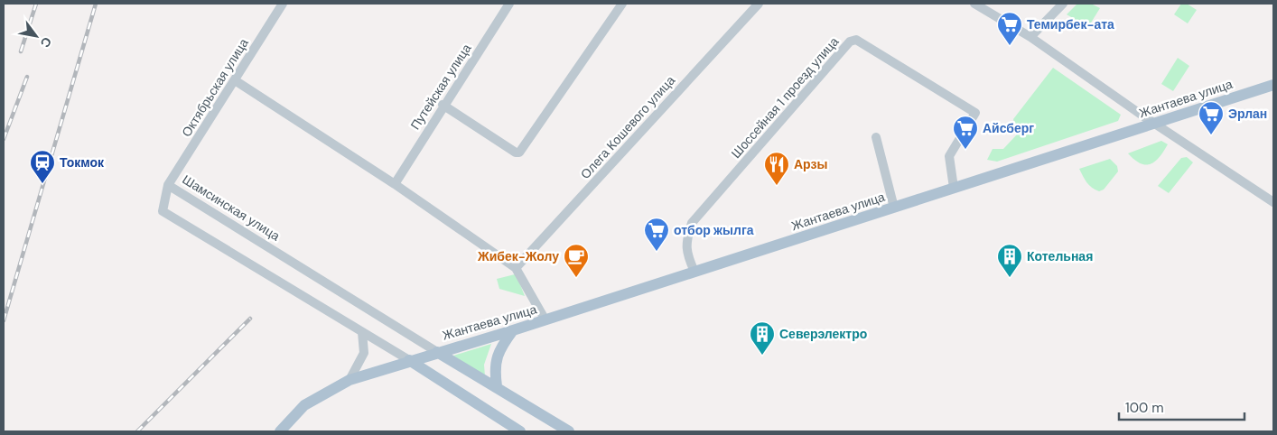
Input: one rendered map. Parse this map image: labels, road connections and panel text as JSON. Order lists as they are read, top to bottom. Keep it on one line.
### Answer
{"streets":{"main road":["Жантаева улица","Шамсинская улица"],"street":["Путейская улица","Октябрьская улица","Шоссейная 1 проезд улица","Олега Кошевого улица"]},"crossings":[["Октябрьская улица","Шамсинская улица"],["Шоссейная 1 проезд улица","Жантаева улица"],["Жантаева улица","Шамсинская улица"]],"places":{"supermarket":["Темирбек-ата","Эрлан","Айсберг","отбор жылга"],"station":["Токмок"],"restaurant":["Арзы"],"cafe":["Жибек-Жолу"],"building":["Котельная","Северэлектро"]},"scale_bar":"100 m","north":"bottom right"}
